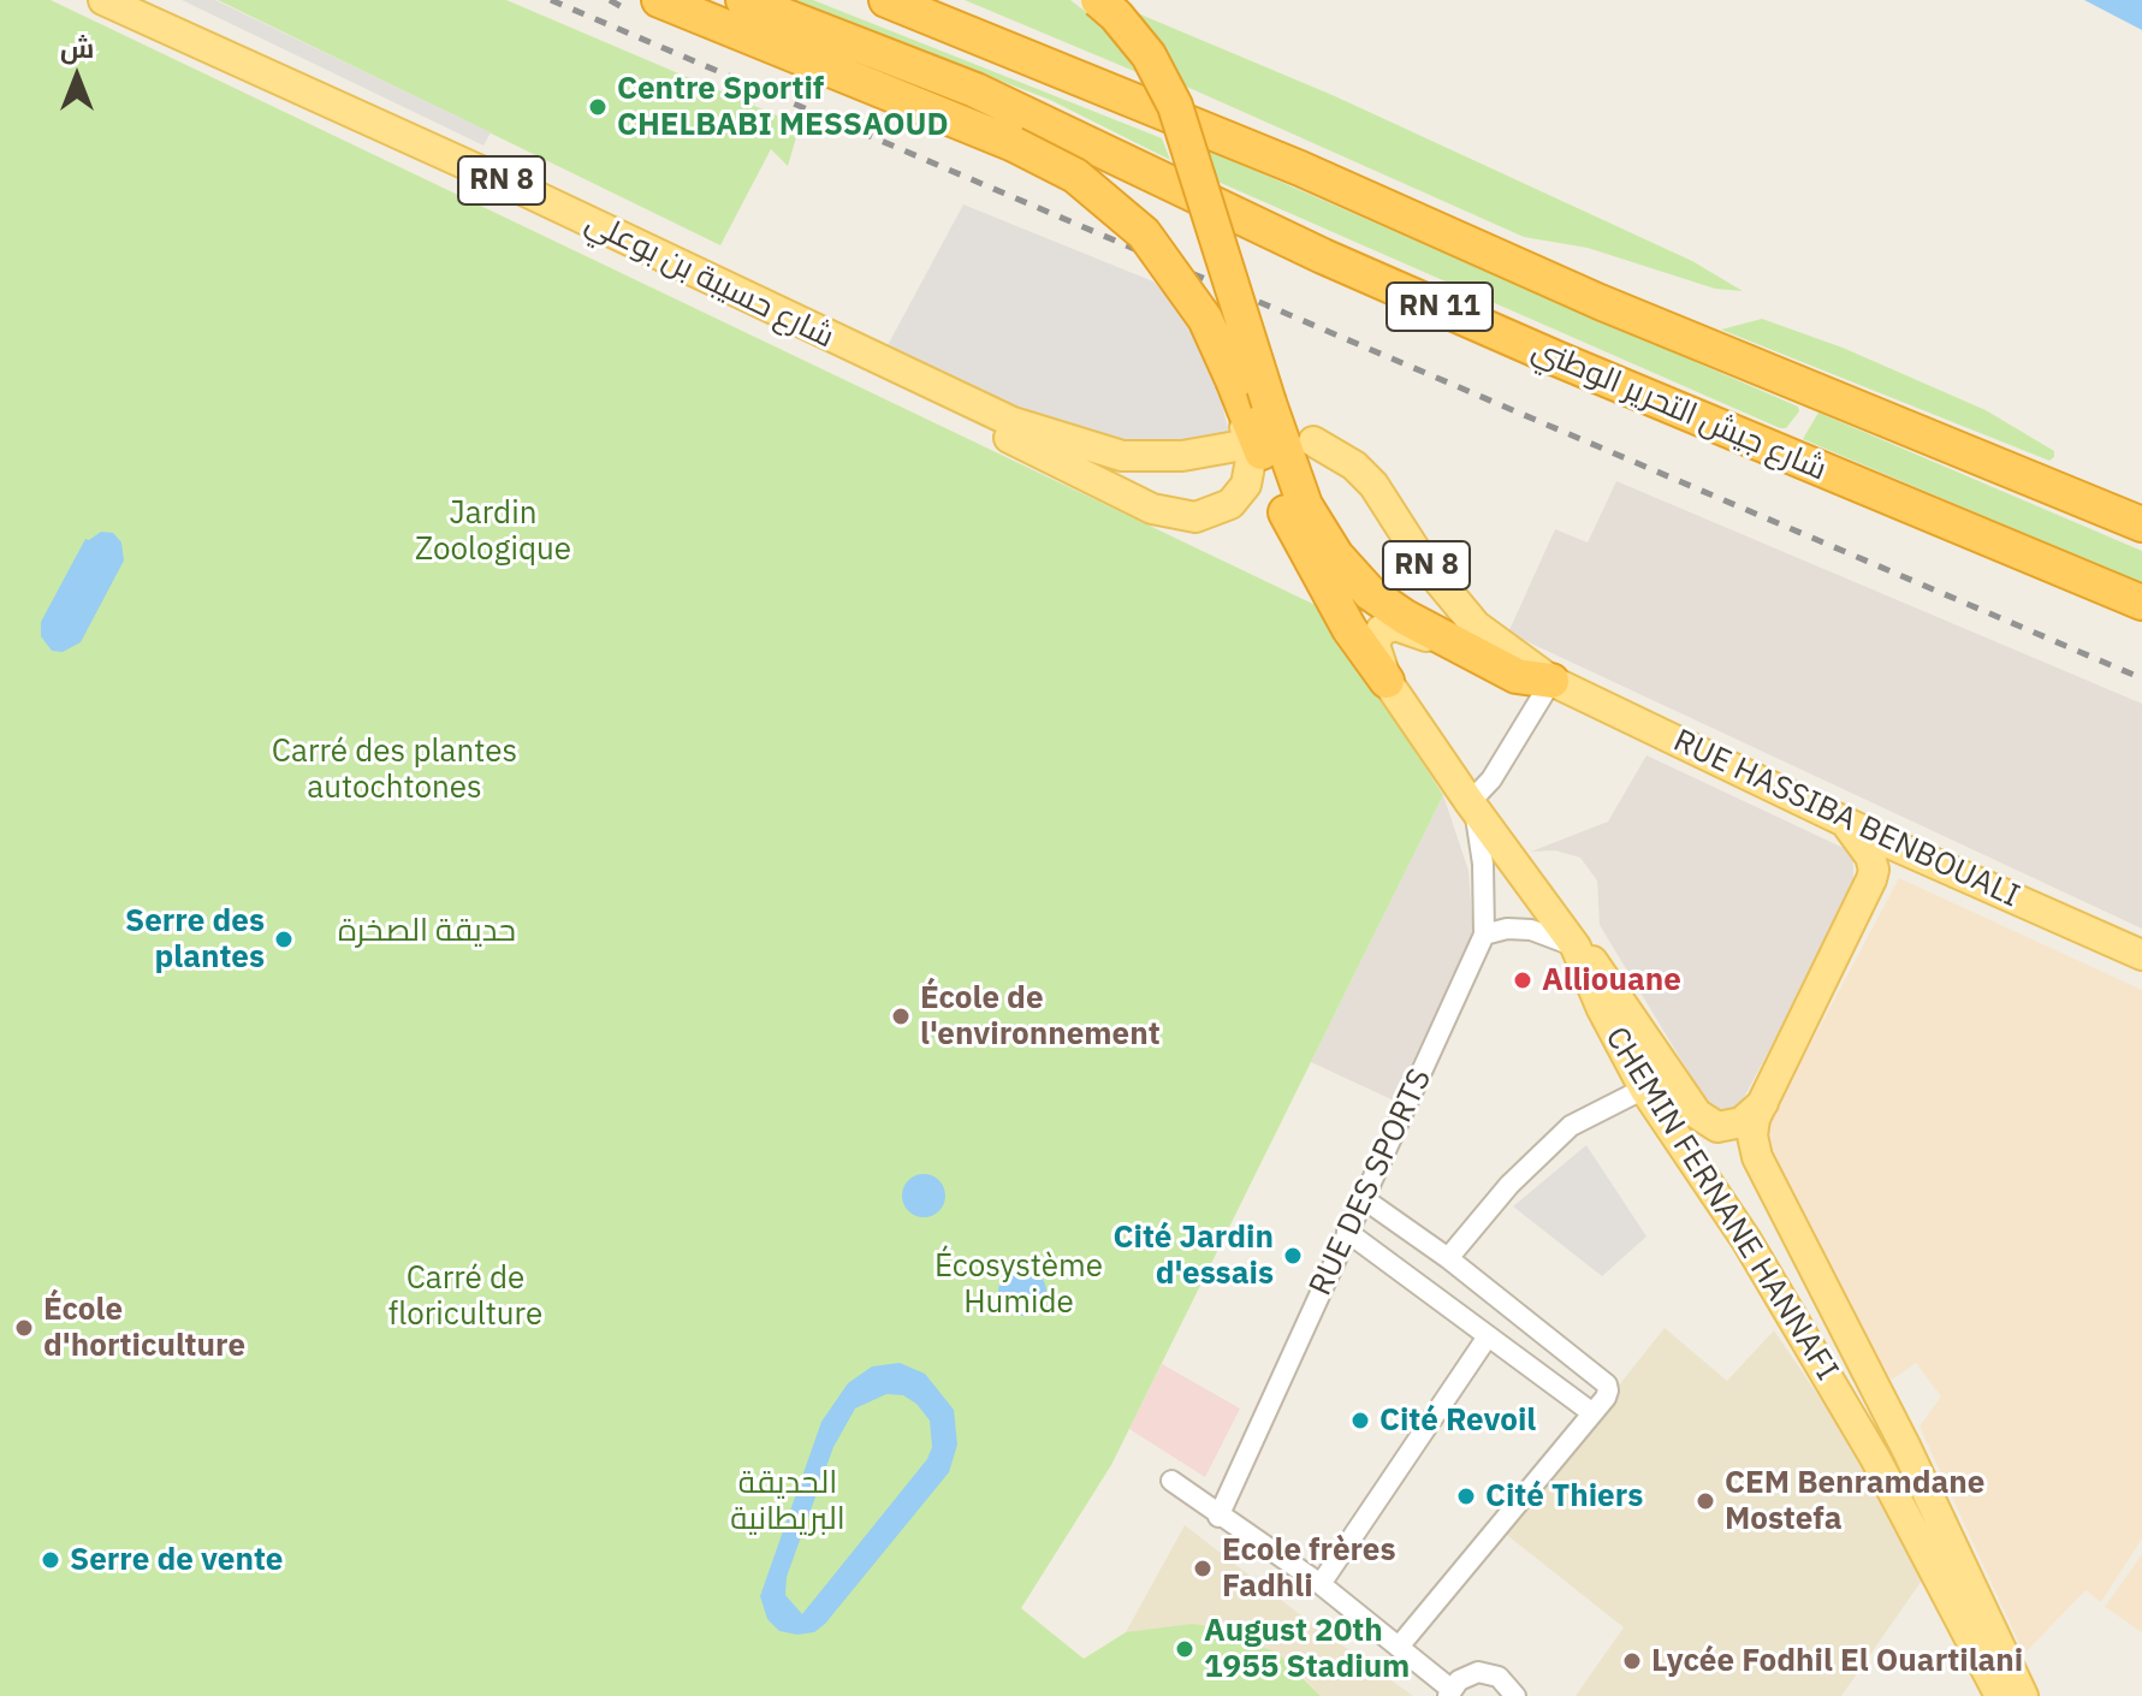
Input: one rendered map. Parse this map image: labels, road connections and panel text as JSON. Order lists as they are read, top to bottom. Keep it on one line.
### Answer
{"streets":{"highway":["RN 11","شارع جيش التحرير الوطني"],"main road":["RN 8","شارع حسيبة بن بوعلي","RUE HASSIBA BENBOUALI","CHEMIN FERNANE HANNAFI"],"street":["RUE DES SPORTS"]},"crossings":[["RN 8","RUE HASSIBA BENBOUALI"],["RUE HASSIBA BENBOUALI","CHEMIN FERNANE HANNAFI"]],"parks":["Jardin Zoologique","Carré des plantes autochtones","حديقة الصخرة","Écosystème Humide","Carré de floriculture","الحديقة البريطانية"],"places":["Centre Sportif CHELBABI MESSAOUD","Serre des plantes","Alliouane","École de l'environnement","Cité Jardin d'essais","École d'horticulture","Cité Revoil","Cité Thiers","CEM Benramdane Mostefa","Serre de vente","Ecole frères Fadhli","August 20th 1955 Stadium","Lycée Fodhil El Ouartilani"],"north":"top"}
